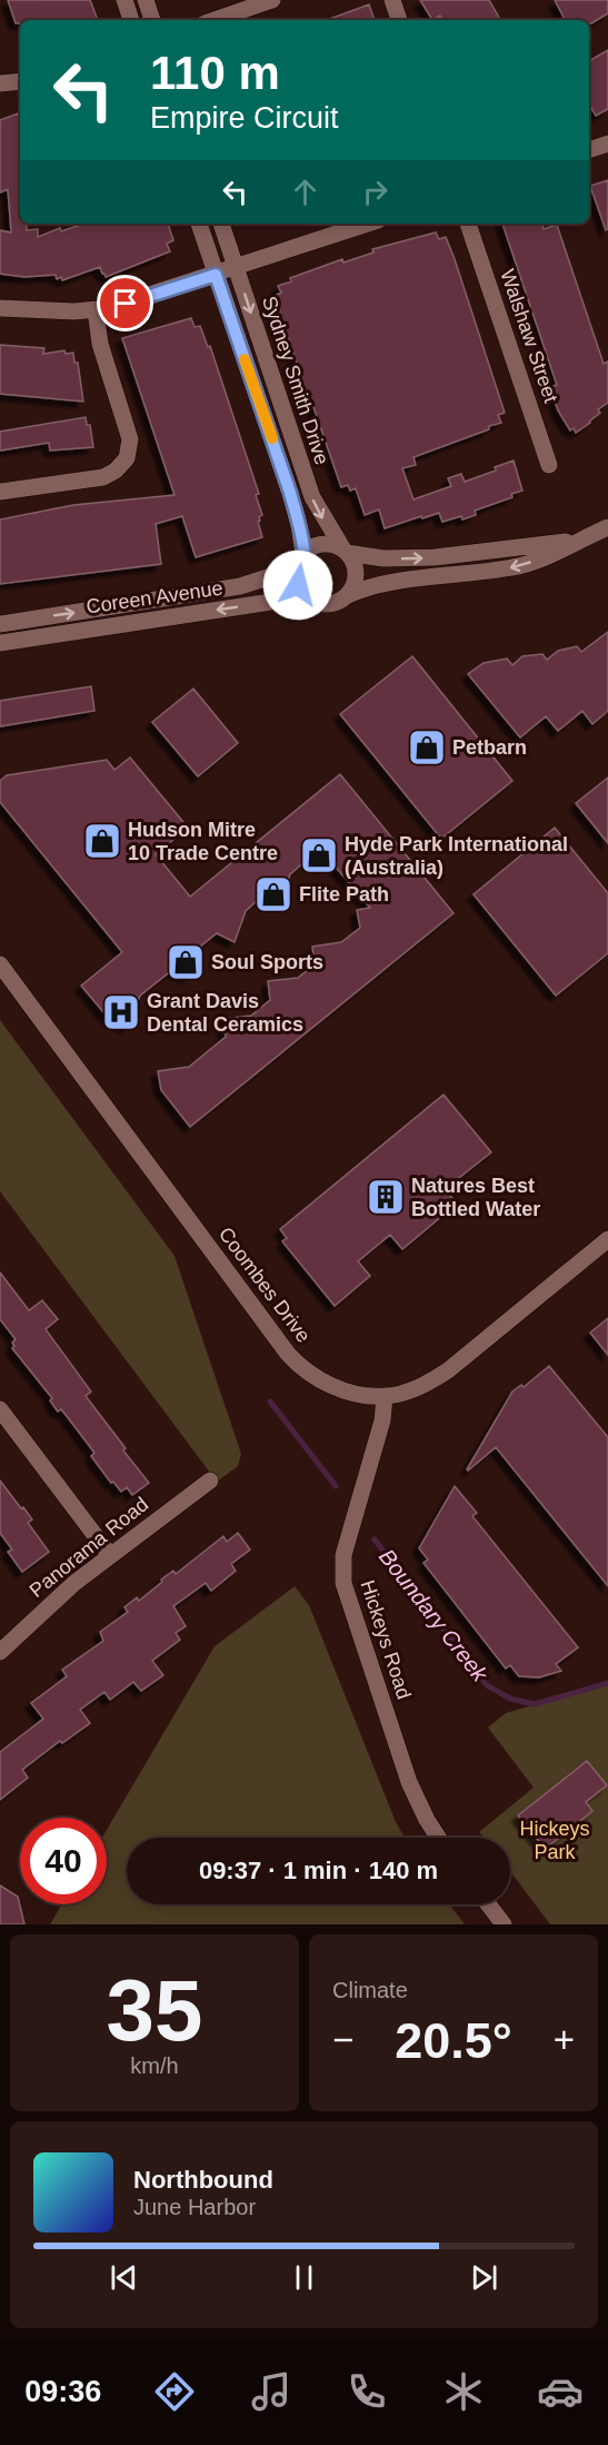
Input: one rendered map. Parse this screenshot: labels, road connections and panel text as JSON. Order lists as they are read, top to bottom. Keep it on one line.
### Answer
{"streets":{"street":["Walshaw Street","Sydney Smith Drive","Coreen Avenue","Coombes Drive","Panorama Road","Hickeys Road"]},"crossings":[["Sydney Smith Drive","Coreen Avenue"],["Coombes Drive","Hickeys Road"]],"water":["Boundary Creek"],"parks":["Hickeys Park"],"places":{"shop":["Petbarn","Hudson Mitre 10 Trade Centre","Hyde Park International (Australia)","Flite Path","Soul Sports"],"hospital":["Grant Davis Dental Ceramics"],"building":["Natures Best Bottled Water"]},"page":{"turn":["110 m","Empire Circuit"],"limit":"40","trip":"09:37 · 1 min · 140 m","tile":[["35","km/h"],"Climate"],"heat":["−","20.5°","+"],"song":["Northbound","June Harbor"],"tabs":"09:36"}}
